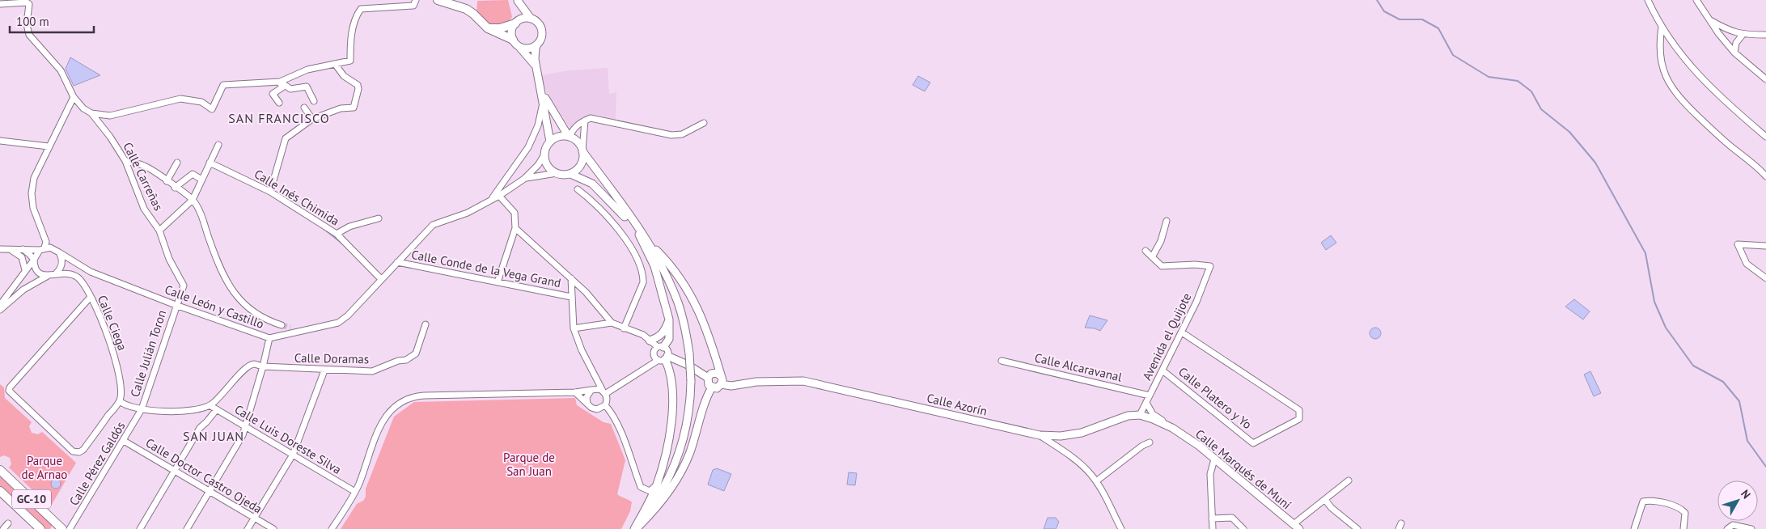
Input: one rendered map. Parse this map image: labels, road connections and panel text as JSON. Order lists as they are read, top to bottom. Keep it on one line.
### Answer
{"streets":{"main road":["Calle Azorín","Calle Marqués de Muní","GC-10"],"street":["Calle Carreñas","Calle Inés Chimida","Calle Conde de la Vega Grand","Calle León y Castillo","Calle Ciega","Avenida el Quijote","Calle Julián Toron","Calle Doramas","Calle Alcaravanal","Calle Platero y Yo","Calle Luis Doreste Silva","Calle Pérez Galdós","Calle Doctor Castro Ojeda"]},"crossings":[["Calle Carreñas","Calle Julián Toron"],["Calle Inés Chimida","Calle León y Castillo"],["Calle León y Castillo","Calle Julián Toron"],["Avenida el Quijote","Calle Alcaravanal"],["Avenida el Quijote","Calle Platero y Yo"],["Avenida el Quijote","Calle Azorín"],["Avenida el Quijote","Calle Marqués de Muní"],["Calle Julián Toron","Calle Pérez Galdós"],["Calle Doramas","Calle Luis Doreste Silva"],["Calle Azorín","Calle Marqués de Muní"],["Calle Pérez Galdós","Calle Doctor Castro Ojeda"]],"districts":["SAN FRANCISCO","SAN JUAN"],"parks":["Parque de San Juan","Parque de Arnao"],"scale_bar":"100 m","north":"top right"}
